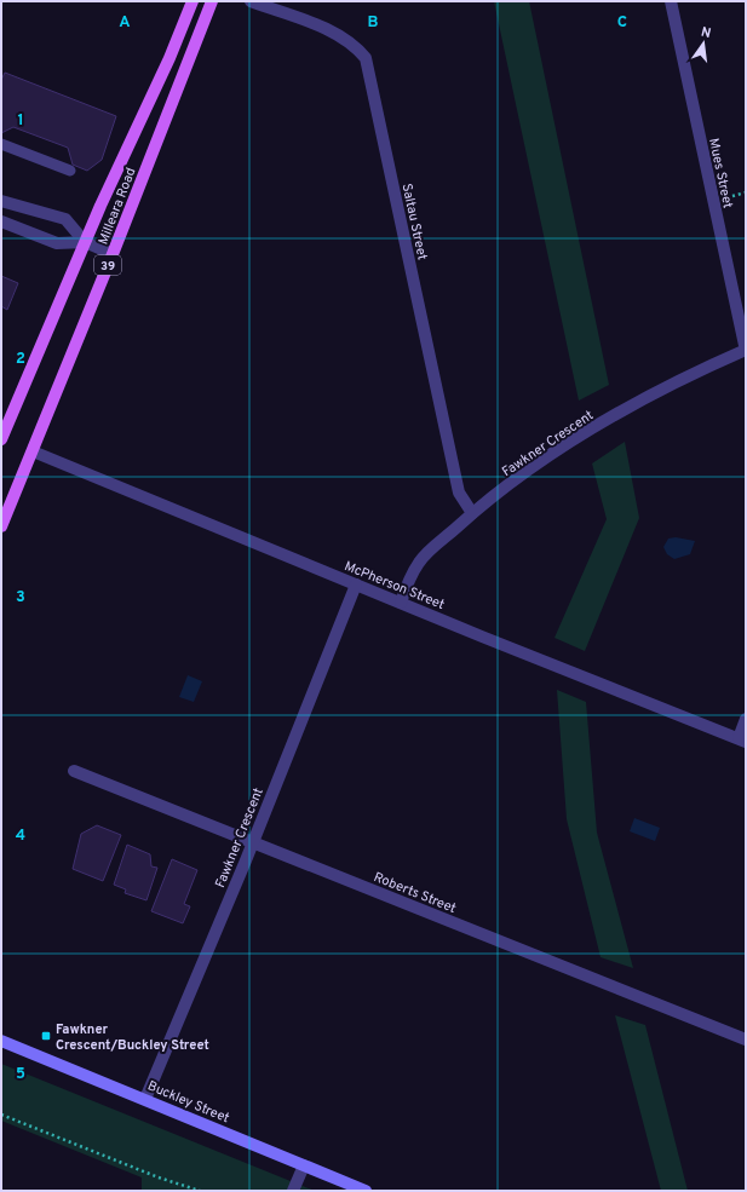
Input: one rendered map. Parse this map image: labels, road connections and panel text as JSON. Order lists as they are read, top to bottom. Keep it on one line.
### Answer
{"streets":{"main road":["Milleara Road","39","Buckley Street"],"street":["Mues Street","Saltau Street","Fawkner Crescent","McPherson Street","Roberts Street"]},"crossings":[["Mues Street","Fawkner Crescent"],["Milleara Road","McPherson Street"],["Saltau Street","Fawkner Crescent"],["Fawkner Crescent","McPherson Street"],["Fawkner Crescent","Roberts Street"],["Fawkner Crescent","Buckley Street"]],"places":{"transit":["Fawkner Crescent/Buckley Street"]},"north":"top","grid":{"columns":["A","B","C"],"rows":["1","2","3","4","5"]}}
